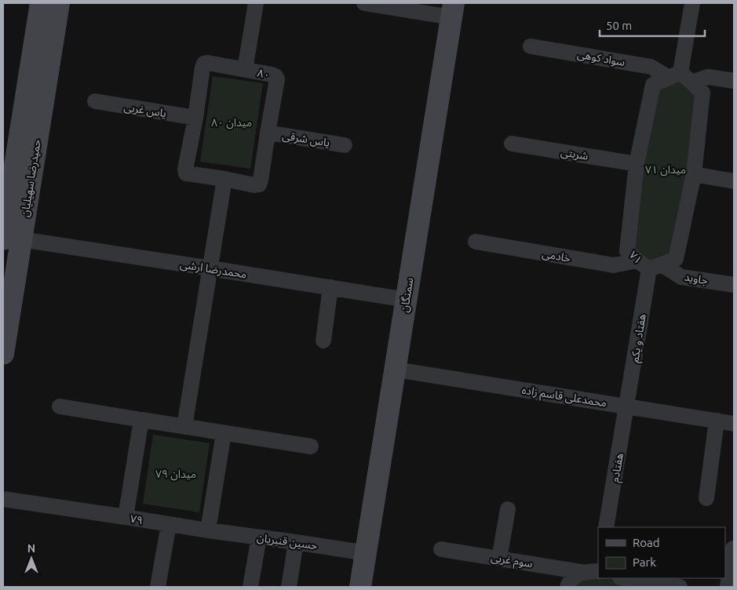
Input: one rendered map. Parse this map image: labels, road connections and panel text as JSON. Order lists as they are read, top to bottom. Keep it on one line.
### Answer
{"streets":{"main road":["حمیدرضا سهیلیان","سمنگان"],"street":["سواد کوهی","۸۰","یاس غربی","یاس شرقی","شربتی","خادمی","۷۱","محمدرضا ارشی","جاوید","هفتاد و یکم","محمدعلی قاسم زاده","هفتادم","۷۹","حسین قنبریان","سوم غربی"]},"crossings":[["سواد کوهی","۷۱"],["۸۰","یاس غربی"],["۸۰","یاس شرقی"],["شربتی","۷۱"],["حمیدرضا سهیلیان","محمدرضا ارشی"],["خادمی","۷۱"],["خادمی","جاوید"],["خادمی","هفتاد و یکم"],["۷۱","جاوید"],["۷۱","هفتاد و یکم"],["محمدرضا ارشی","سمنگان"],["جاوید","هفتاد و یکم"],["سمنگان","محمدعلی قاسم زاده"],["سمنگان","حسین قنبریان"],["هفتاد و یکم","محمدعلی قاسم زاده"],["هفتاد و یکم","هفتادم"],["محمدعلی قاسم زاده","هفتادم"],["۷۹","حسین قنبریان"]],"parks":["میدان ۸۰","میدان ۷۱","میدان ۷۹"],"legend":["Road","Park"],"scale_bar":"50 m","north":"top"}
